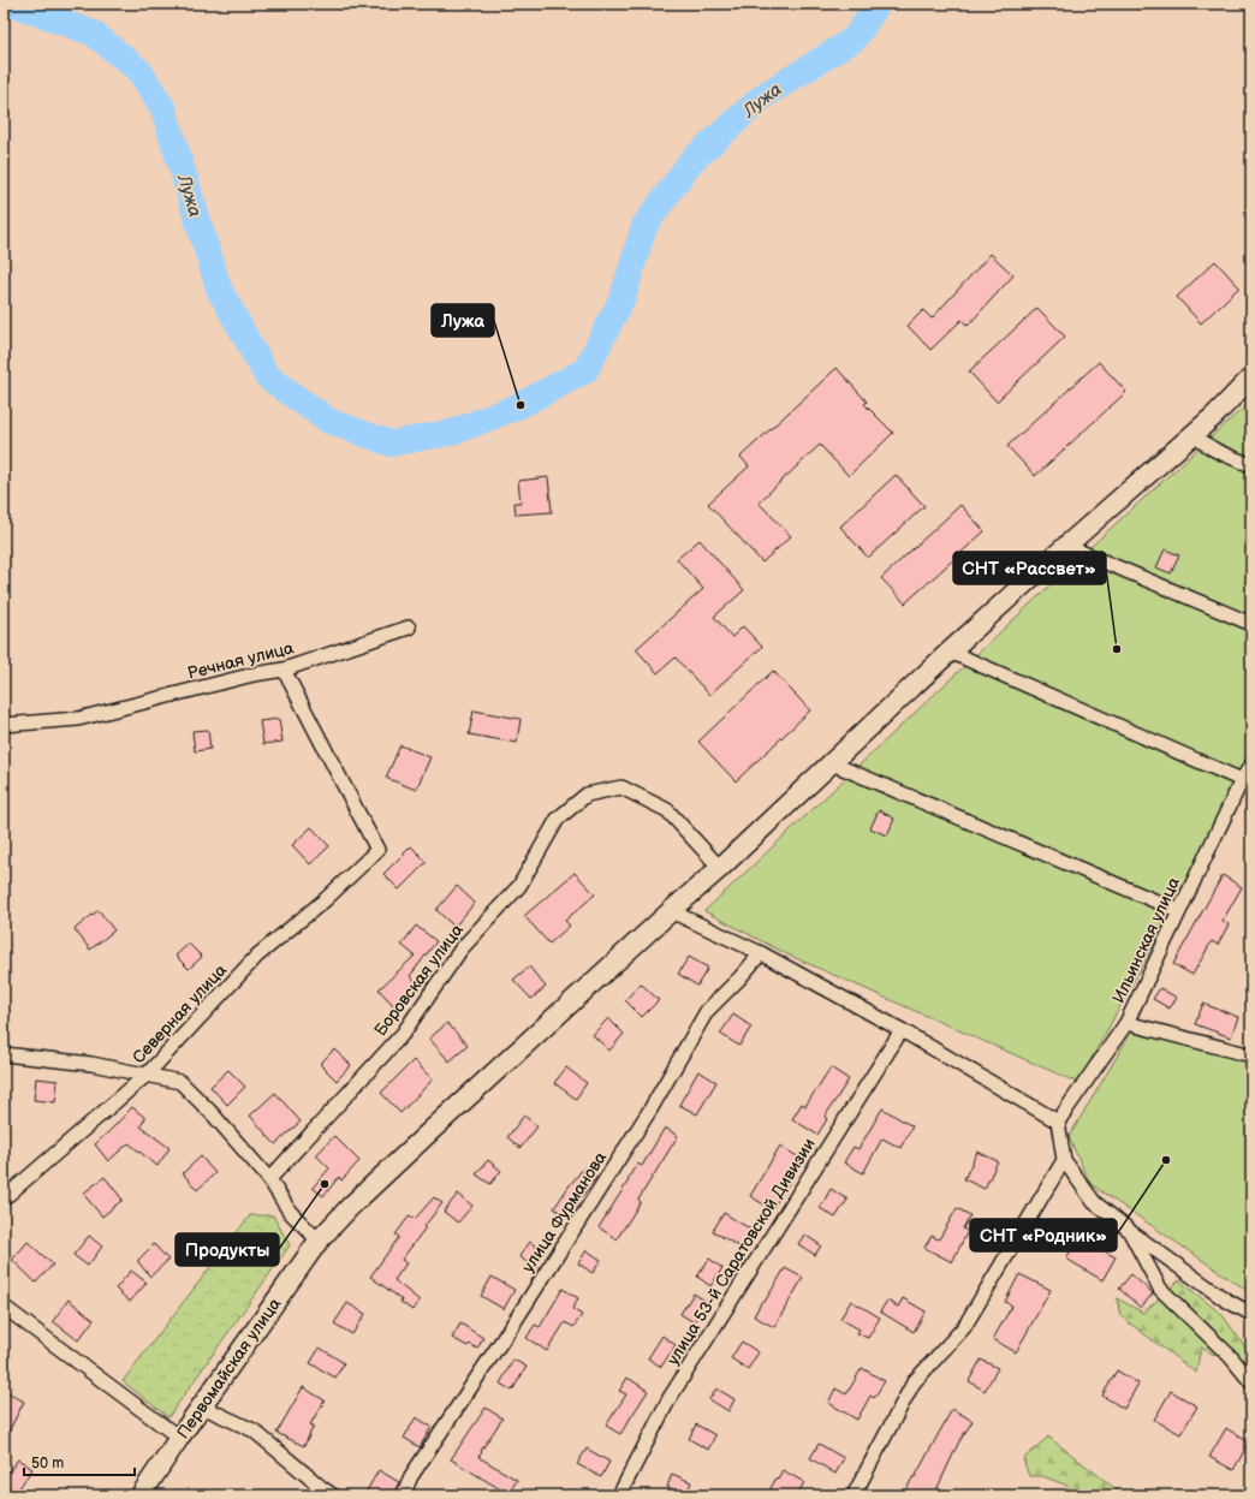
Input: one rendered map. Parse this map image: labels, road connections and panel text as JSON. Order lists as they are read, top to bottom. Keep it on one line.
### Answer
{"streets":{"main road":["Первомайская улица"],"street":["Речная улица","Ильинская улица","Боровская улица","Северная улица","улица Фурманова","улица 53-й Саратовской Дивизии"]},"crossings":[["Речная улица","Северная улица"],["Боровская улица","Первомайская улица"]],"water":["Лужа"],"places":["Лужа","СНТ «Рассвет»","СНТ «Родник»","Продукты"],"scale_bar":"50 m"}
